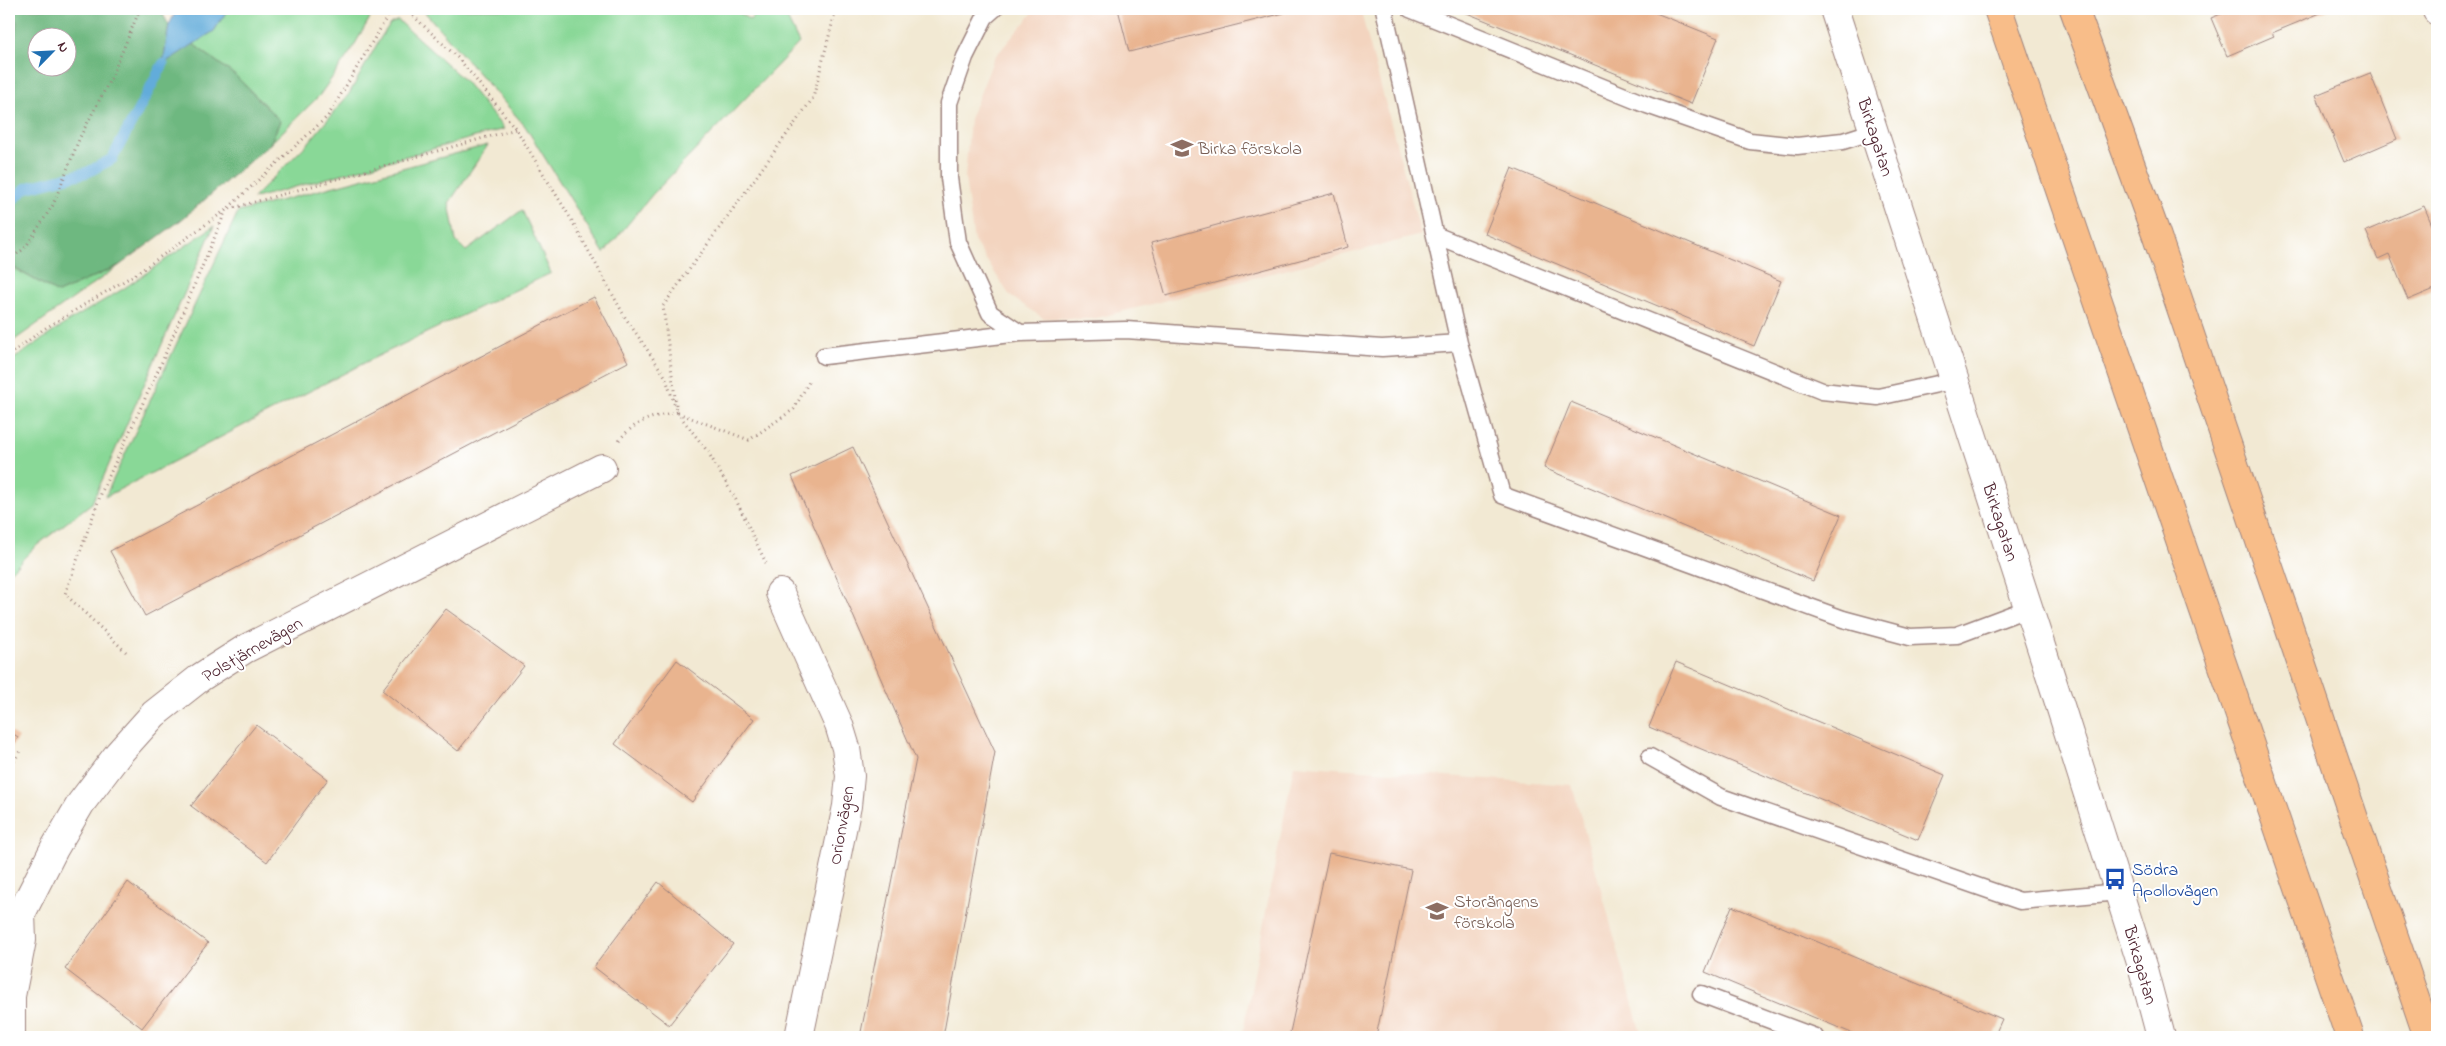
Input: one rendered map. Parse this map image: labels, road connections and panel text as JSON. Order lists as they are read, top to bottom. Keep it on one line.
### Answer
{"streets":{"street":["Birkagatan","Polstjärnevägen","Orionvägen"]},"places":{"school or university":["Birka förskola","Storängens förskola"],"bus stop":["Södra Apollovägen"]},"north":"top right"}
